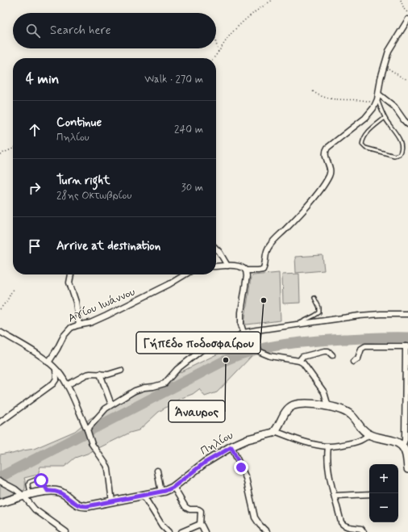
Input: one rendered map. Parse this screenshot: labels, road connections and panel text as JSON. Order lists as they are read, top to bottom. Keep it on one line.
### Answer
{"streets":{"main road":["Πηλίου"],"street":["Αγίου Ιωάννου"]},"places":["Γήπεδο ποδοσφαίρου","Άναυρος"],"page":{"search":"Search here","heading":["4 min","Walk · 270 m"],"list":[["Continue","Πηλίου","240 m"],["Turn right","28ης Οκτωβρίου","30 m"],"Arrive at destination"],"map_buttons":["+","−"]}}
